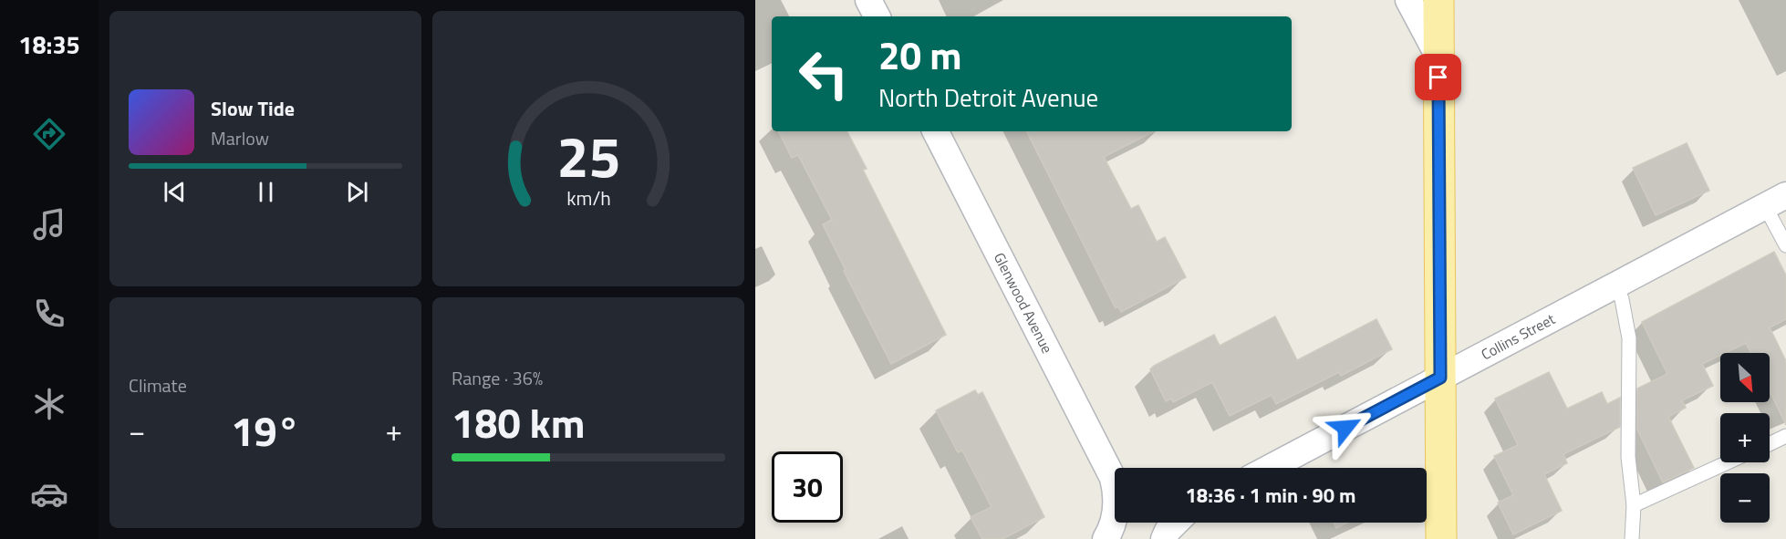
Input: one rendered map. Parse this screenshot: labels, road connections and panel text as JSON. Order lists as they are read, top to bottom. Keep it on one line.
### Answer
{"streets":{"street":["Glenwood Avenue","Collins Street"]},"north":"bottom right","page":{"tabs":"18:35","turn":["20 m","North Detroit Avenue"],"song":["Slow Tide","Marlow"],"tile":["Climate",["Range · 36%","180 km"]],"map_buttons":["+","−"],"heat":["−","19°","+"],"limit":"30","trip":"18:36 · 1 min · 90 m","gauge":["25","km/h"]}}
